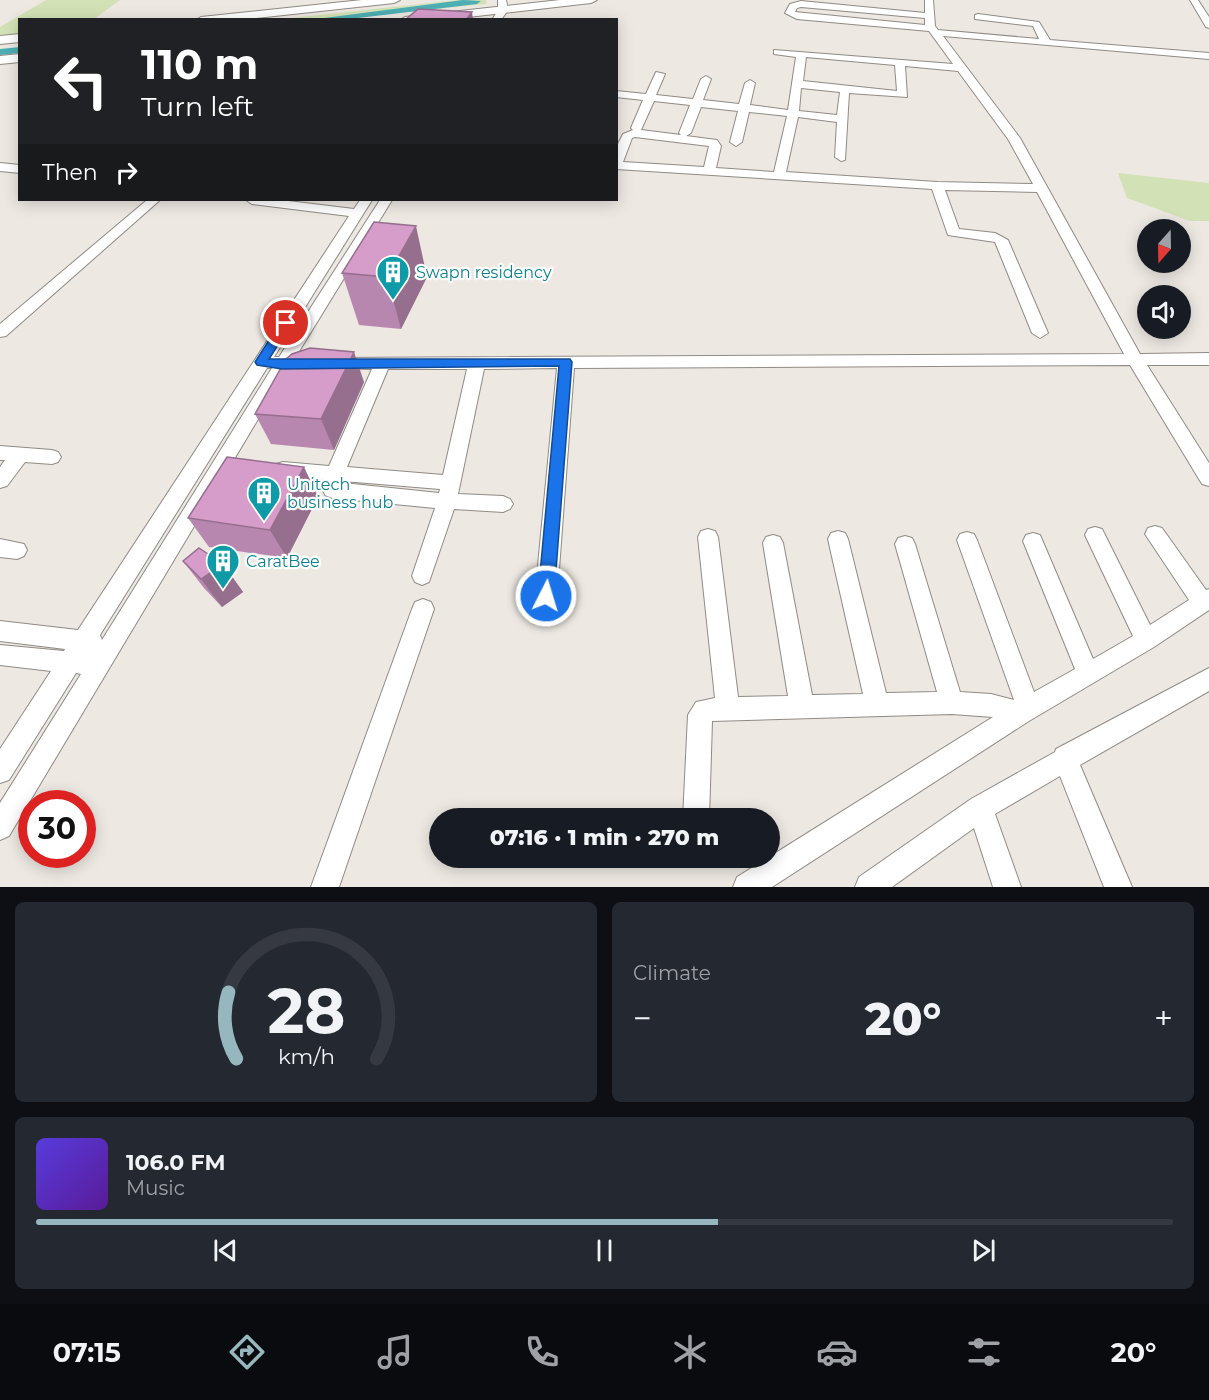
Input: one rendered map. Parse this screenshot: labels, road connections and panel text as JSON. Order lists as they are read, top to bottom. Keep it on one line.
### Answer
{"places":{"building":["Swapn residency","Unitech business hub","CaratBee"]},"north":"bottom","page":{"turn":["110 m","Turn left"],"then":"Then","limit":"30","trip":"07:16 · 1 min · 270 m","tile":"Climate","heat":["−","20°","+"],"song":["106.0 FM","Music"],"tabs":["07:15","20°"],"gauge":["28","km/h"]}}
